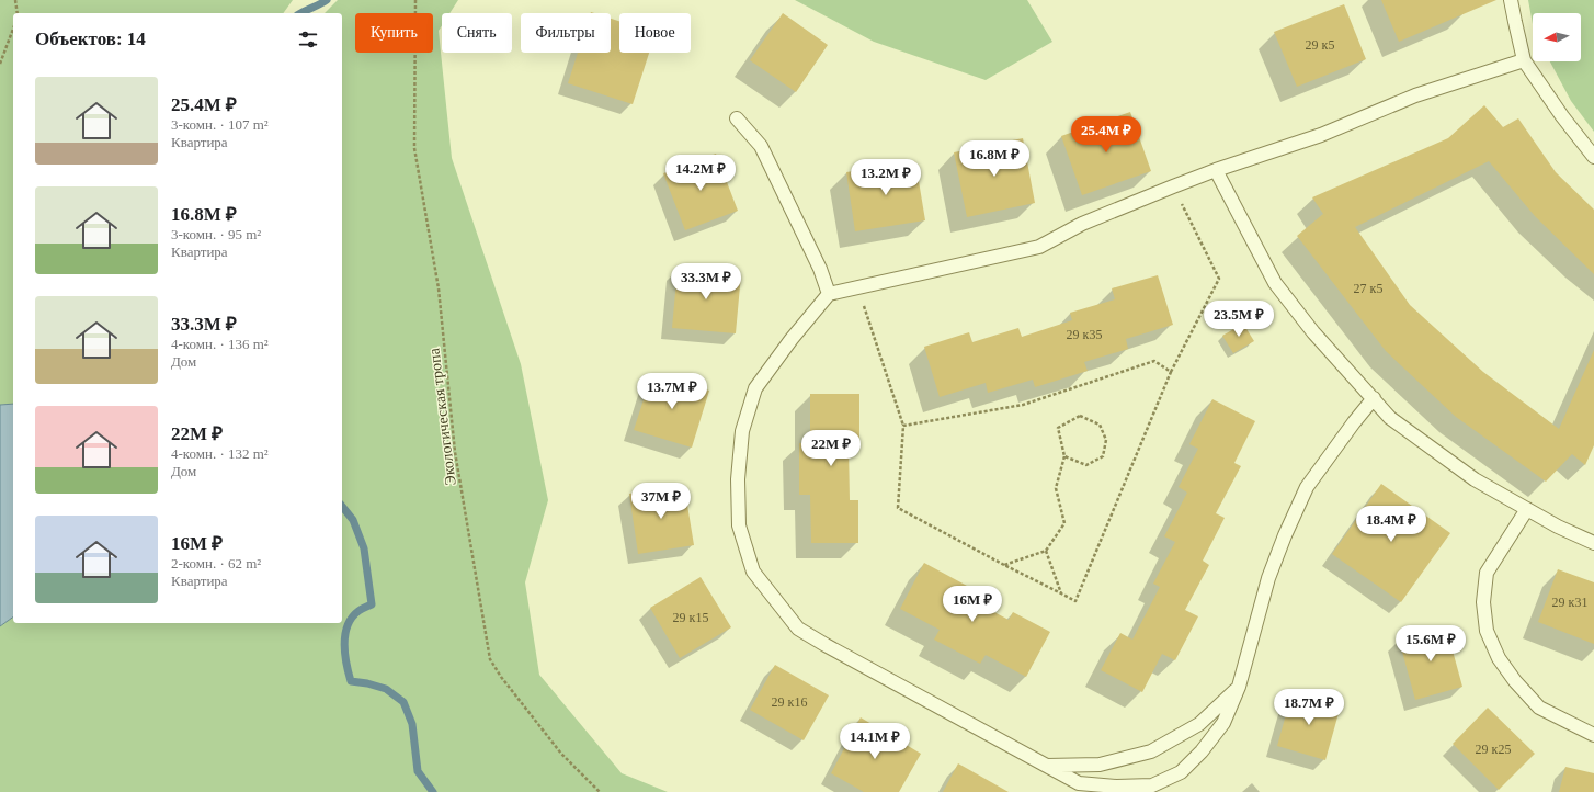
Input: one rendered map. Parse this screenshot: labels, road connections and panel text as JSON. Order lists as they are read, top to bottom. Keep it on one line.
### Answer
{"streets":{"path":["Экологическая тропа"]},"house_numbers":["29 к5","27 к5","29 к35","29 к31","29 к15","29 к16","29 к25"],"north":"left","page":{"chip":["Купить","Снять","Фильтры","Новое"],"heading":"Объектов: 14","list":[{"name":"25.4M ₽","note":"3-комн. · 107 m² · Квартира"},{"name":"16.8M ₽","note":"3-комн. · 95 m² · Квартира"},{"name":"33.3M ₽","note":"4-комн. · 136 m² · Дом"},{"name":"22M ₽","note":"4-комн. · 132 m² · Дом"},{"name":"16M ₽","note":"2-комн. · 62 m² · Квартира"}],"price":["25.4M ₽","16.8M ₽","14.2M ₽","13.2M ₽","33.3M ₽","23.5M ₽","13.7M ₽","22M ₽","37M ₽","18.4M ₽","16M ₽","15.6M ₽","18.7M ₽","14.1M ₽"]}}
